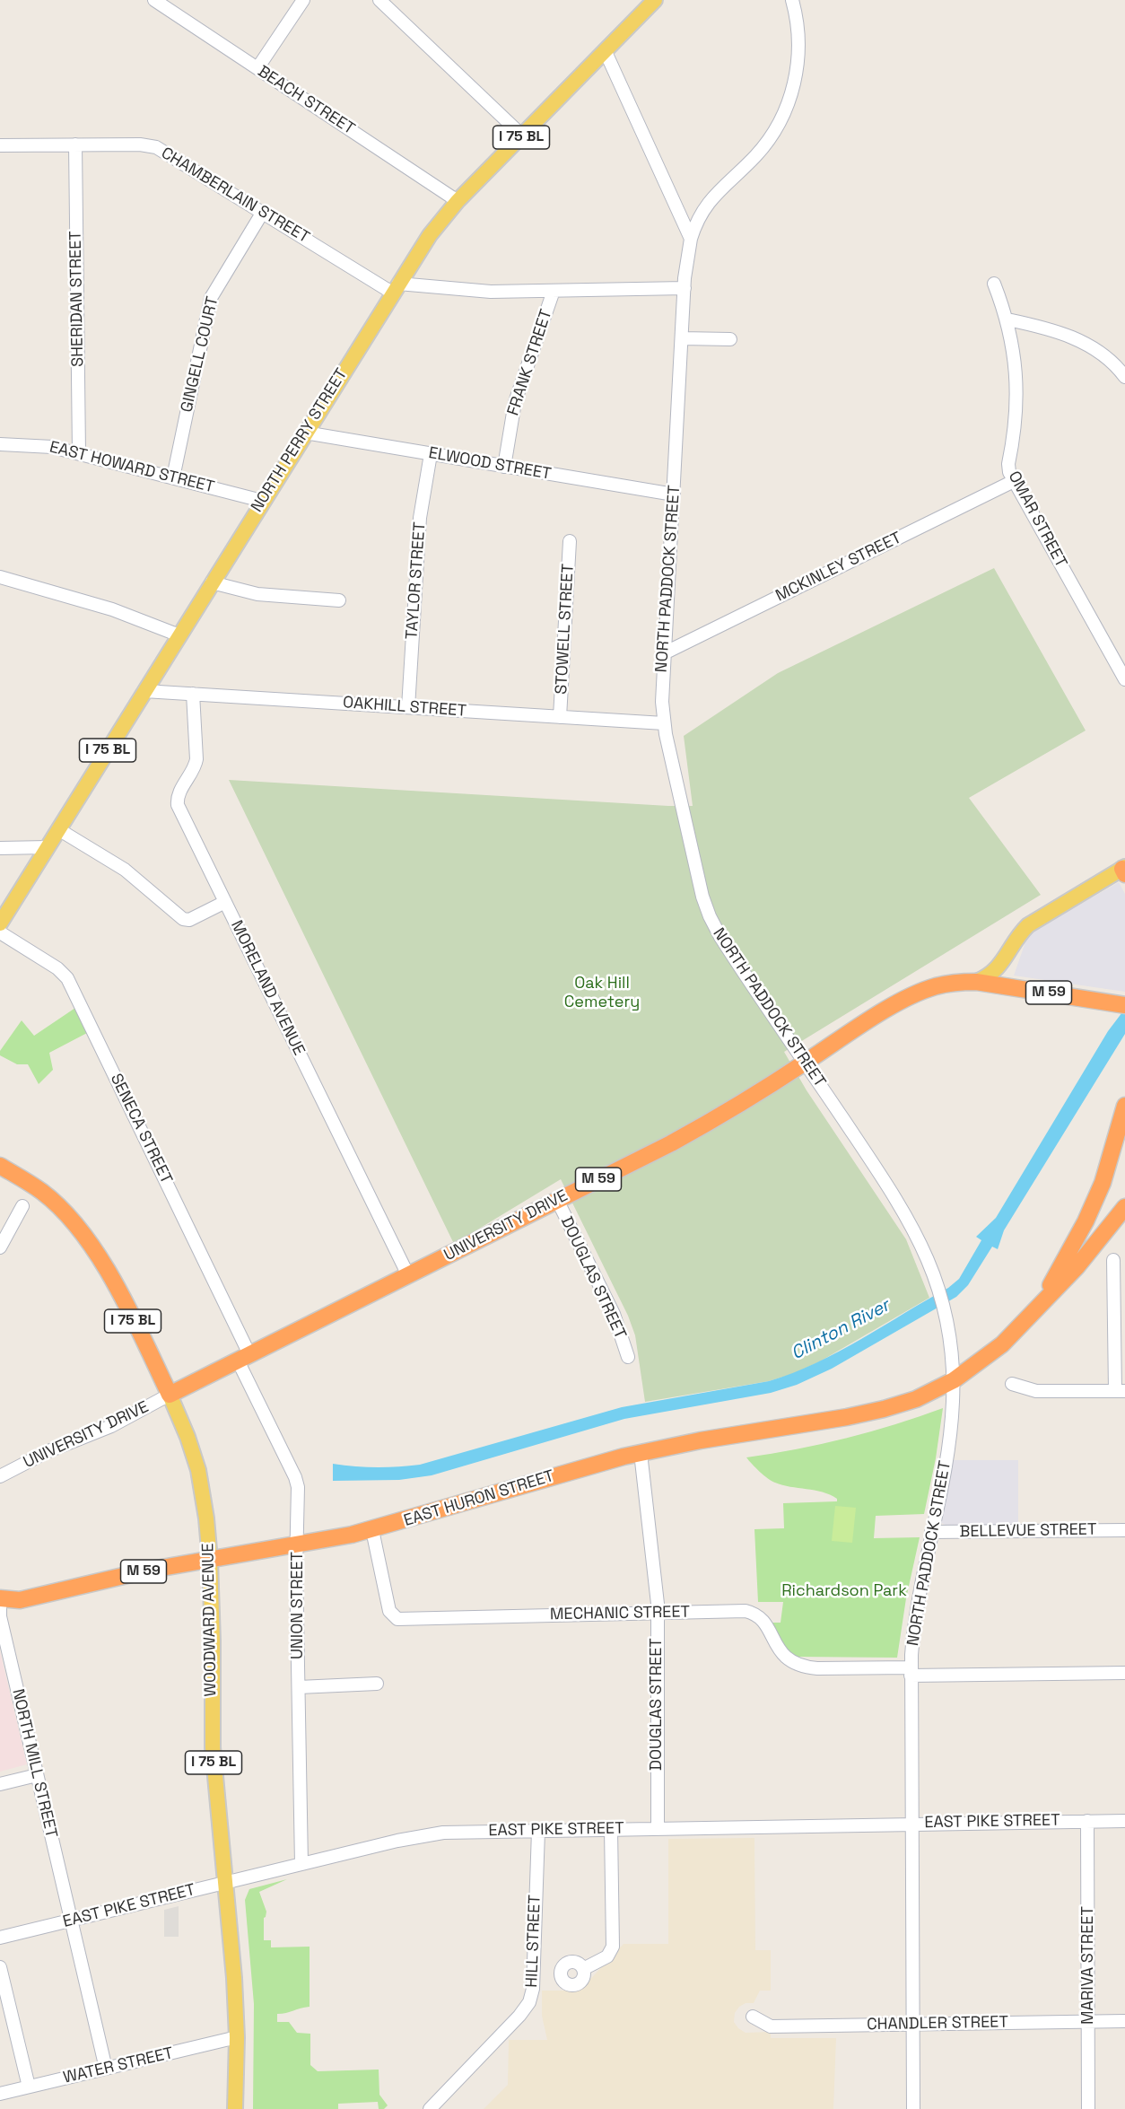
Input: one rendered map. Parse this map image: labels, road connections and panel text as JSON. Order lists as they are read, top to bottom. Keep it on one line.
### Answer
{"streets":{"highway":["I 75 BL","M 59","UNIVERSITY DRIVE","EAST HURON STREET","WOODWARD AVENUE"],"main road":["NORTH PERRY STREET"],"street":["BEACH STREET","CHAMBERLAIN STREET","SHERIDAN STREET","GINGELL COURT","FRANK STREET","ELWOOD STREET","EAST HOWARD STREET","OMAR STREET","MCKINLEY STREET","NORTH PADDOCK STREET","TAYLOR STREET","STOWELL STREET","OAKHILL STREET","MORELAND AVENUE","SENECA STREET","DOUGLAS STREET","BELLEVUE STREET","UNION STREET","MECHANIC STREET","NORTH MILL STREET","EAST PIKE STREET","HILL STREET","MARIVA STREET","CHANDLER STREET","WATER STREET"]},"crossings":[["BEACH STREET","NORTH PERRY STREET"],["CHAMBERLAIN STREET","SHERIDAN STREET"],["CHAMBERLAIN STREET","GINGELL COURT"],["CHAMBERLAIN STREET","FRANK STREET"],["CHAMBERLAIN STREET","NORTH PERRY STREET"],["CHAMBERLAIN STREET","NORTH PADDOCK STREET"],["SHERIDAN STREET","EAST HOWARD STREET"],["GINGELL COURT","EAST HOWARD STREET"],["FRANK STREET","ELWOOD STREET"],["NORTH PERRY STREET","ELWOOD STREET"],["NORTH PERRY STREET","EAST HOWARD STREET"],["NORTH PERRY STREET","OAKHILL STREET"],["ELWOOD STREET","NORTH PADDOCK STREET"],["ELWOOD STREET","TAYLOR STREET"],["OMAR STREET","MCKINLEY STREET"],["MCKINLEY STREET","NORTH PADDOCK STREET"],["NORTH PADDOCK STREET","OAKHILL STREET"],["NORTH PADDOCK STREET","M 59"],["NORTH PADDOCK STREET","UNIVERSITY DRIVE"],["NORTH PADDOCK STREET","EAST HURON STREET"],["NORTH PADDOCK STREET","BELLEVUE STREET"],["NORTH PADDOCK STREET","MECHANIC STREET"],["NORTH PADDOCK STREET","EAST PIKE STREET"],["NORTH PADDOCK STREET","CHANDLER STREET"],["TAYLOR STREET","OAKHILL STREET"],["STOWELL STREET","OAKHILL STREET"],["OAKHILL STREET","MORELAND AVENUE"],["MORELAND AVENUE","UNIVERSITY DRIVE"],["M 59","UNIVERSITY DRIVE"],["M 59","EAST HURON STREET"],["SENECA STREET","UNIVERSITY DRIVE"],["SENECA STREET","UNION STREET"],["UNIVERSITY DRIVE","DOUGLAS STREET"],["UNIVERSITY DRIVE","UNION STREET"],["UNIVERSITY DRIVE","WOODWARD AVENUE"],["DOUGLAS STREET","EAST HURON STREET"],["DOUGLAS STREET","MECHANIC STREET"],["DOUGLAS STREET","EAST PIKE STREET"],["EAST HURON STREET","UNION STREET"],["EAST HURON STREET","MECHANIC STREET"],["EAST HURON STREET","WOODWARD AVENUE"],["UNION STREET","EAST PIKE STREET"],["WOODWARD AVENUE","EAST PIKE STREET"],["WOODWARD AVENUE","WATER STREET"],["NORTH MILL STREET","EAST PIKE STREET"],["NORTH MILL STREET","WATER STREET"],["EAST PIKE STREET","HILL STREET"],["EAST PIKE STREET","MARIVA STREET"],["MARIVA STREET","CHANDLER STREET"]],"water":["Clinton River"],"parks":["Oak Hill Cemetery","Richardson Park"]}
